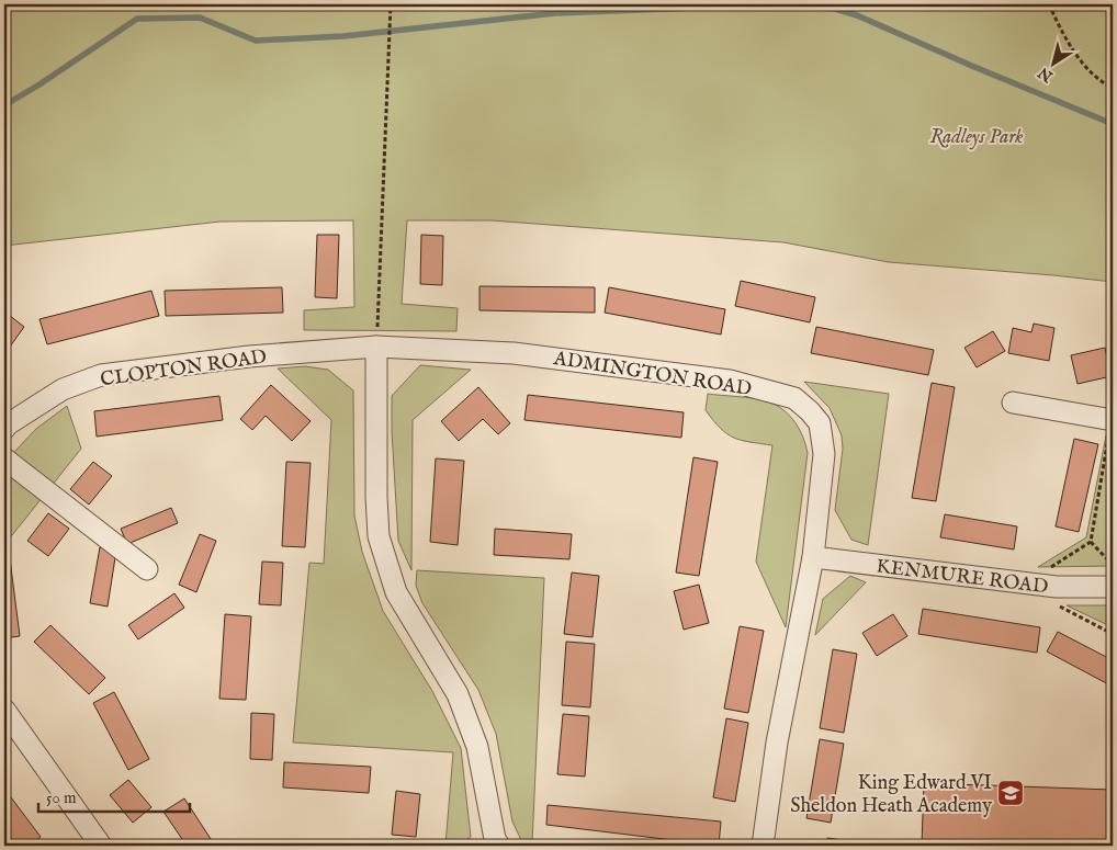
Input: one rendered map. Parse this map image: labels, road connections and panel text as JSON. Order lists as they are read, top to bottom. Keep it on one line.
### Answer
{"streets":{"street":["CLOPTON ROAD","ADMINGTON ROAD","KENMURE ROAD"]},"crossings":[["CLOPTON ROAD","ADMINGTON ROAD"],["ADMINGTON ROAD","KENMURE ROAD"]],"parks":["Radleys Park"],"places":{"school or university":["King Edward VI Sheldon Heath Academy"]},"scale_bar":"50 m","north":"bottom left"}
